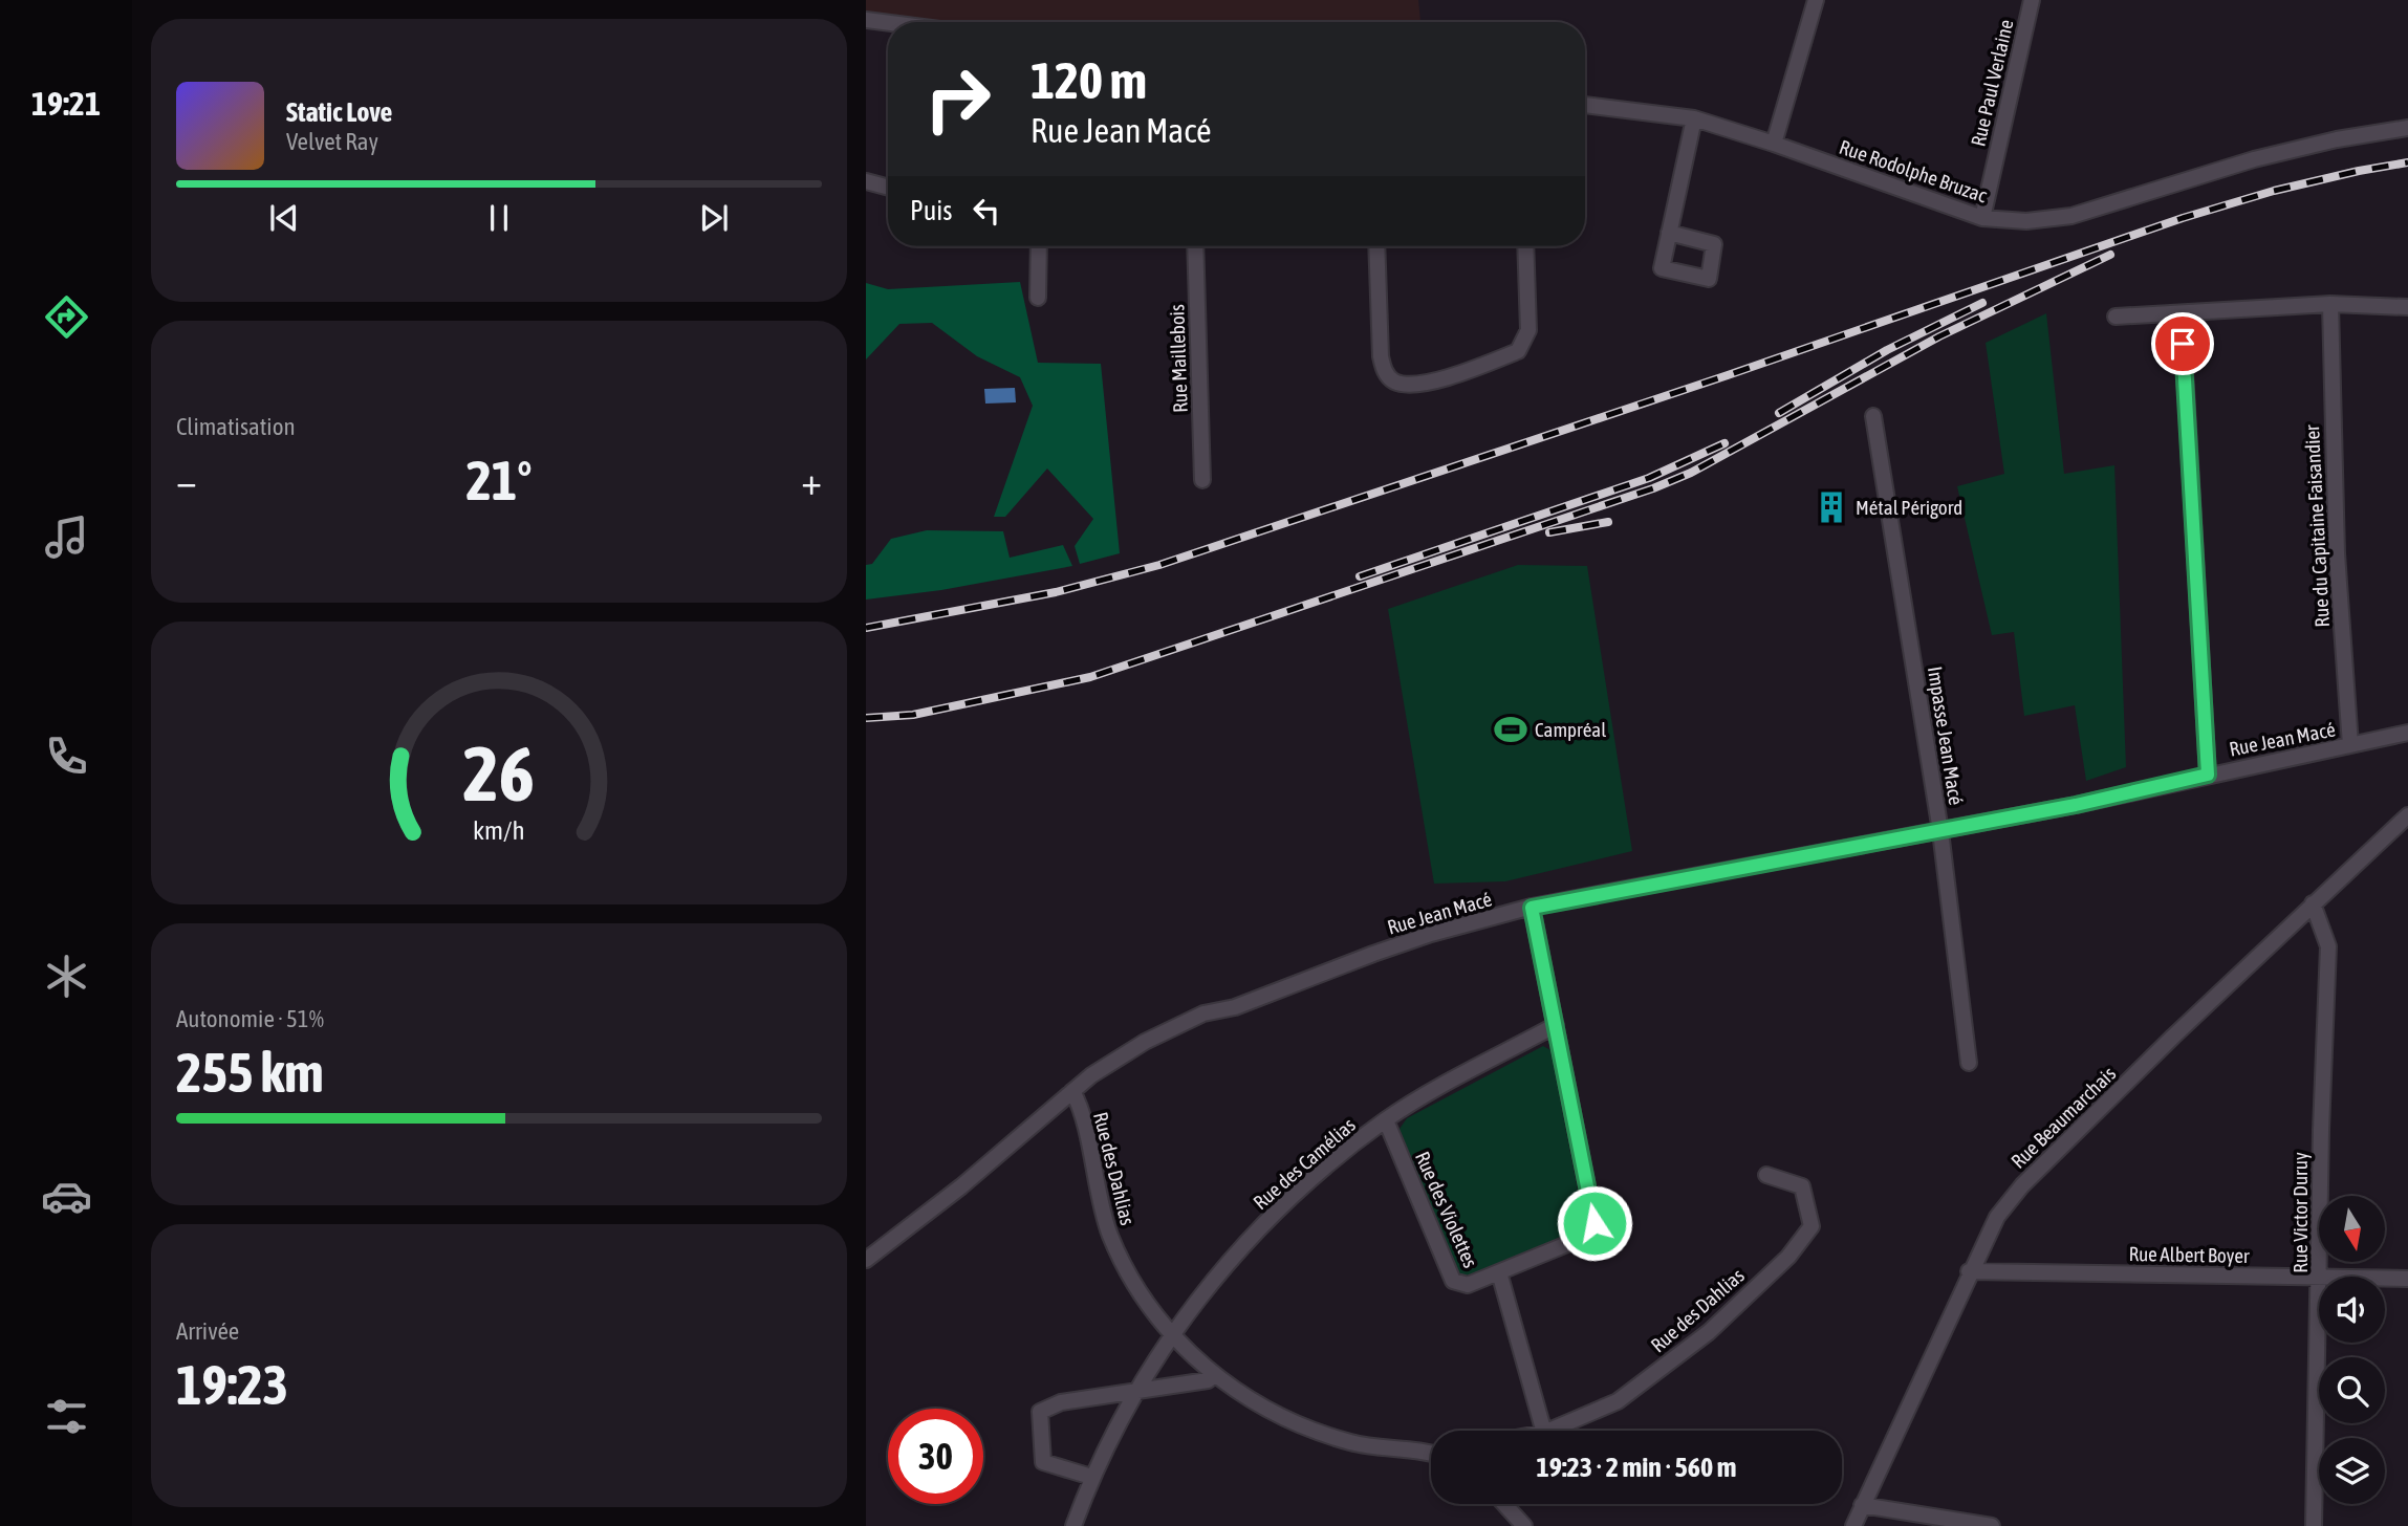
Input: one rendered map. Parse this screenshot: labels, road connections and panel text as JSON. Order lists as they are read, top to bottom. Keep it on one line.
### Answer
{"streets":{"street":["Rue Paul Verlaine","Rue Rodolphe Bruzac","Rue Maillebois","Rue du Capitaine Faisandier","Impasse Jean Macé","Rue Jean Macé","Rue Beaumarchais","Rue des Camélias","Rue des Dahlias","Rue des Violettes","Rue Victor Duruy","Rue Albert Boyer"]},"crossings":[["Rue Paul Verlaine","Rue Rodolphe Bruzac"],["Rue du Capitaine Faisandier","Rue Jean Macé"],["Impasse Jean Macé","Rue Jean Macé"],["Rue Jean Macé","Rue des Dahlias"],["Rue Jean Macé","Rue des Violettes"],["Rue Beaumarchais","Rue Victor Duruy"],["Rue Beaumarchais","Rue Albert Boyer"],["Rue des Camélias","Rue des Dahlias"],["Rue des Camélias","Rue des Violettes"],["Rue Victor Duruy","Rue Albert Boyer"]],"places":{"building":["Métal Périgord"],"sports":["Campréal"]},"north":"bottom","page":{"tabs":"19:21","turn":["120 m","Rue Jean Macé"],"song":["Static Love","Velvet Ray"],"then":"Puis","tile":["Climatisation",["Autonomie · 51%","255 km"],["Arrivée","19:23"]],"heat":["−","21°","+"],"limit":"30","trip":"19:23 · 2 min · 560 m","gauge":["26","km/h"]}}
